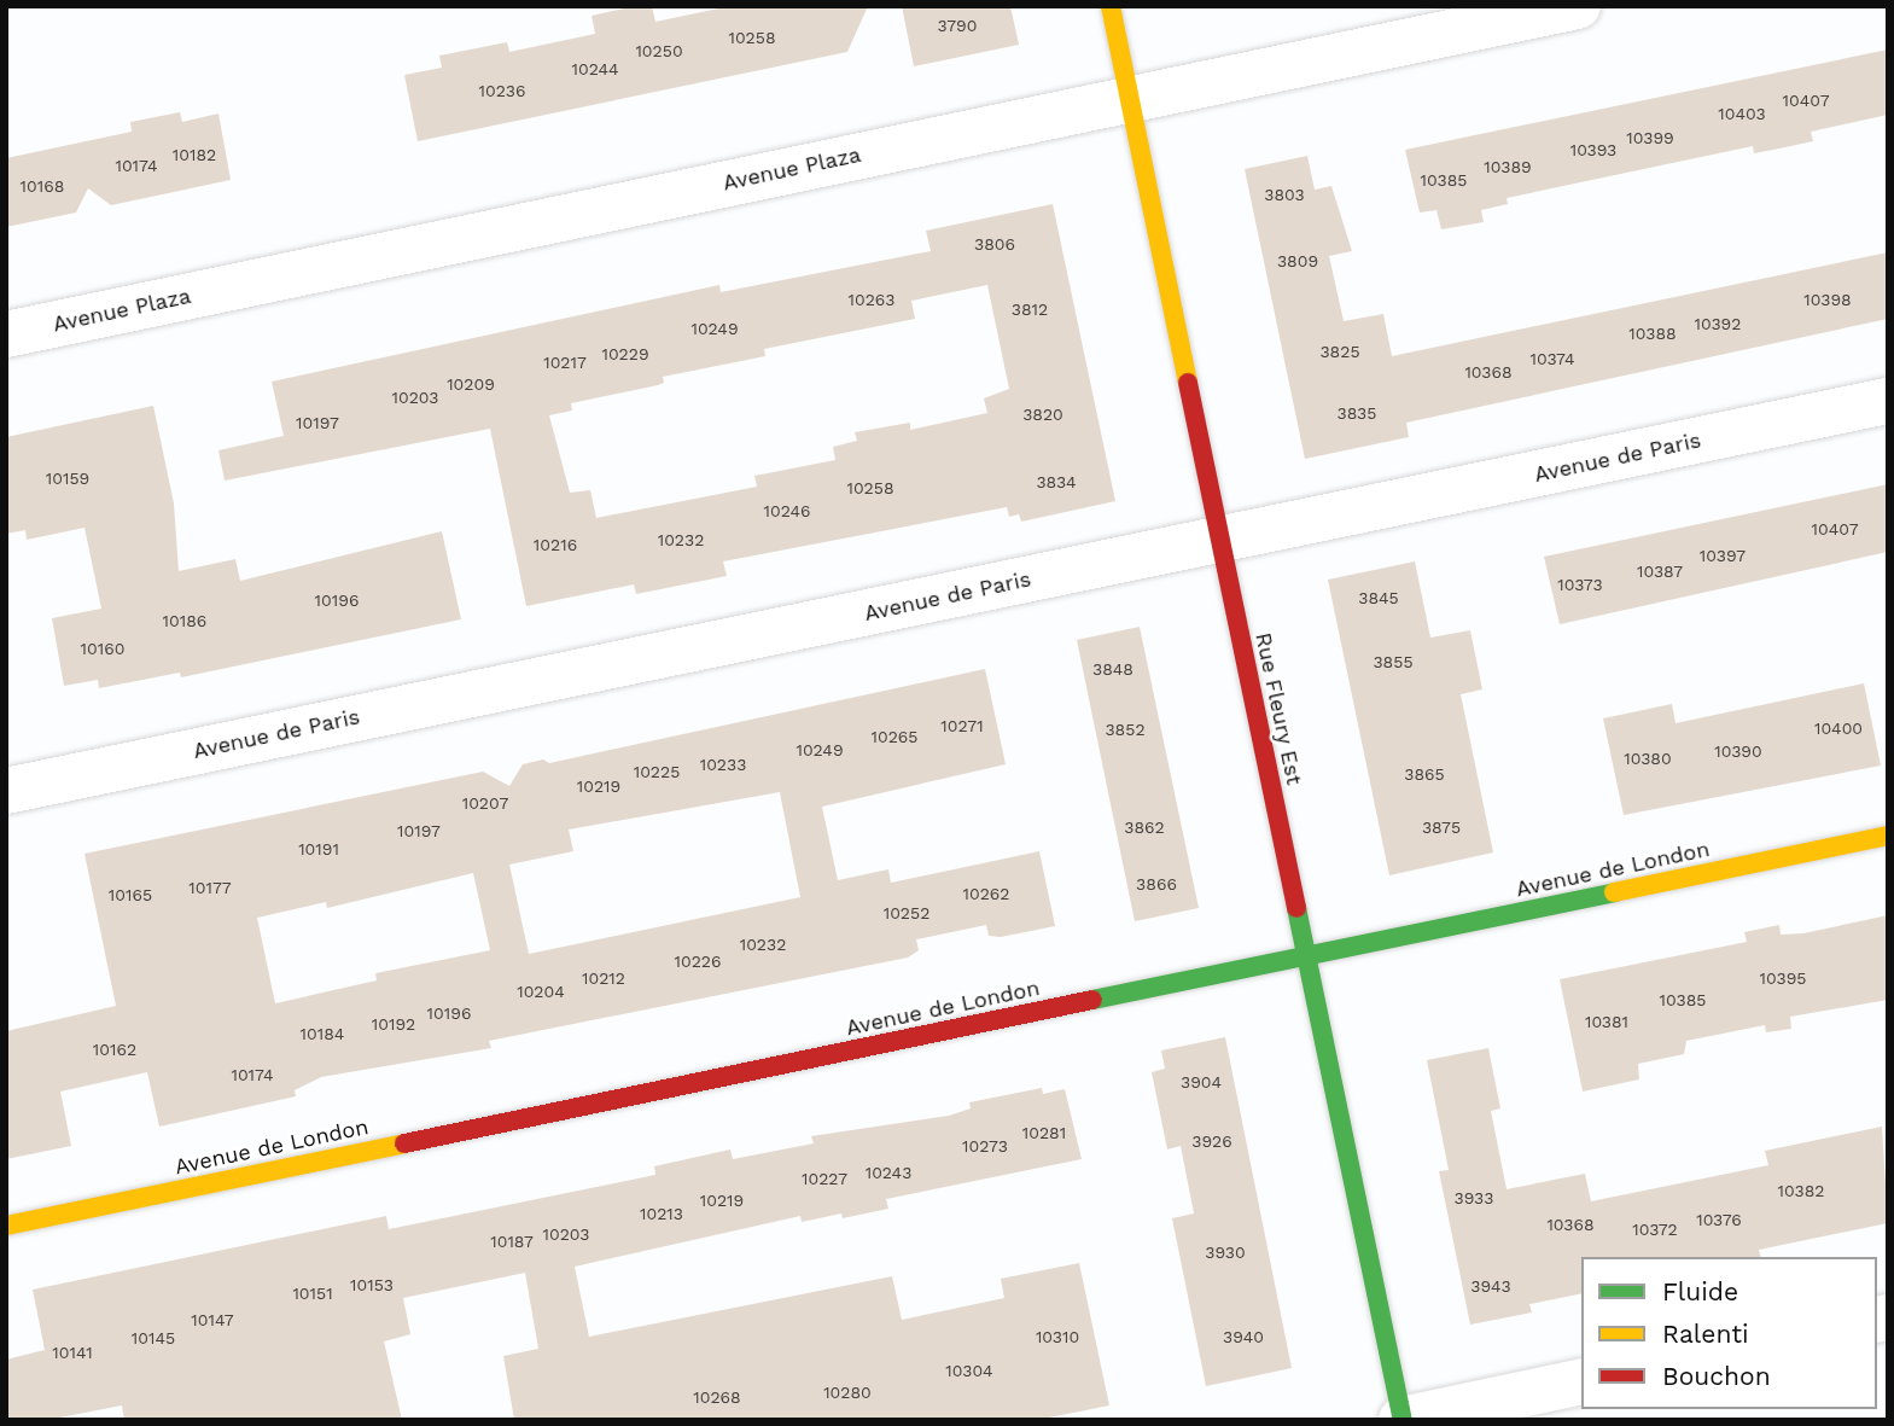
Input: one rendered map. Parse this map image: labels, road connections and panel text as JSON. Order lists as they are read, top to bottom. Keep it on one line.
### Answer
{"streets":{"street":["Avenue Plaza","Avenue de Paris","Rue Fleury Est","Avenue de London"]},"crossings":[["Avenue Plaza","Rue Fleury Est"],["Avenue de Paris","Rue Fleury Est"],["Rue Fleury Est","Avenue de London"]],"house_numbers":["3790","10258","10250","10244","10236","10407","10403","10399","10393","10182","10174","10389","10385","10168","3803","3806","3809","10263","10398","3812","10392","10249","10388","3825","10229","10374","10217","10368","10209","10203","3835","3820","10197","10159","3834","10258","10246","10407","10232","10216","10397","10387","10373","3845","10196","10186","10160","3855","3848","10271","10400","3852","10265","10249","10390","10380","10233","10225","3865","10219","10207","3862","3875","10197","10191","3866","10177","10262","10165","10252","10232","10226","10212","10395","10204","10385","10196","10381","10192","10184","10162","10174","3904","10281","3926","10273","10243","10227","10382","3933","10219","10213","10376","10368","10372","10203","10187","3930","10153","3943","10151","10147","10310","3940","10145","10141","10304","10280","10268"],"legend":["Fluide","Ralenti","Bouchon"]}
